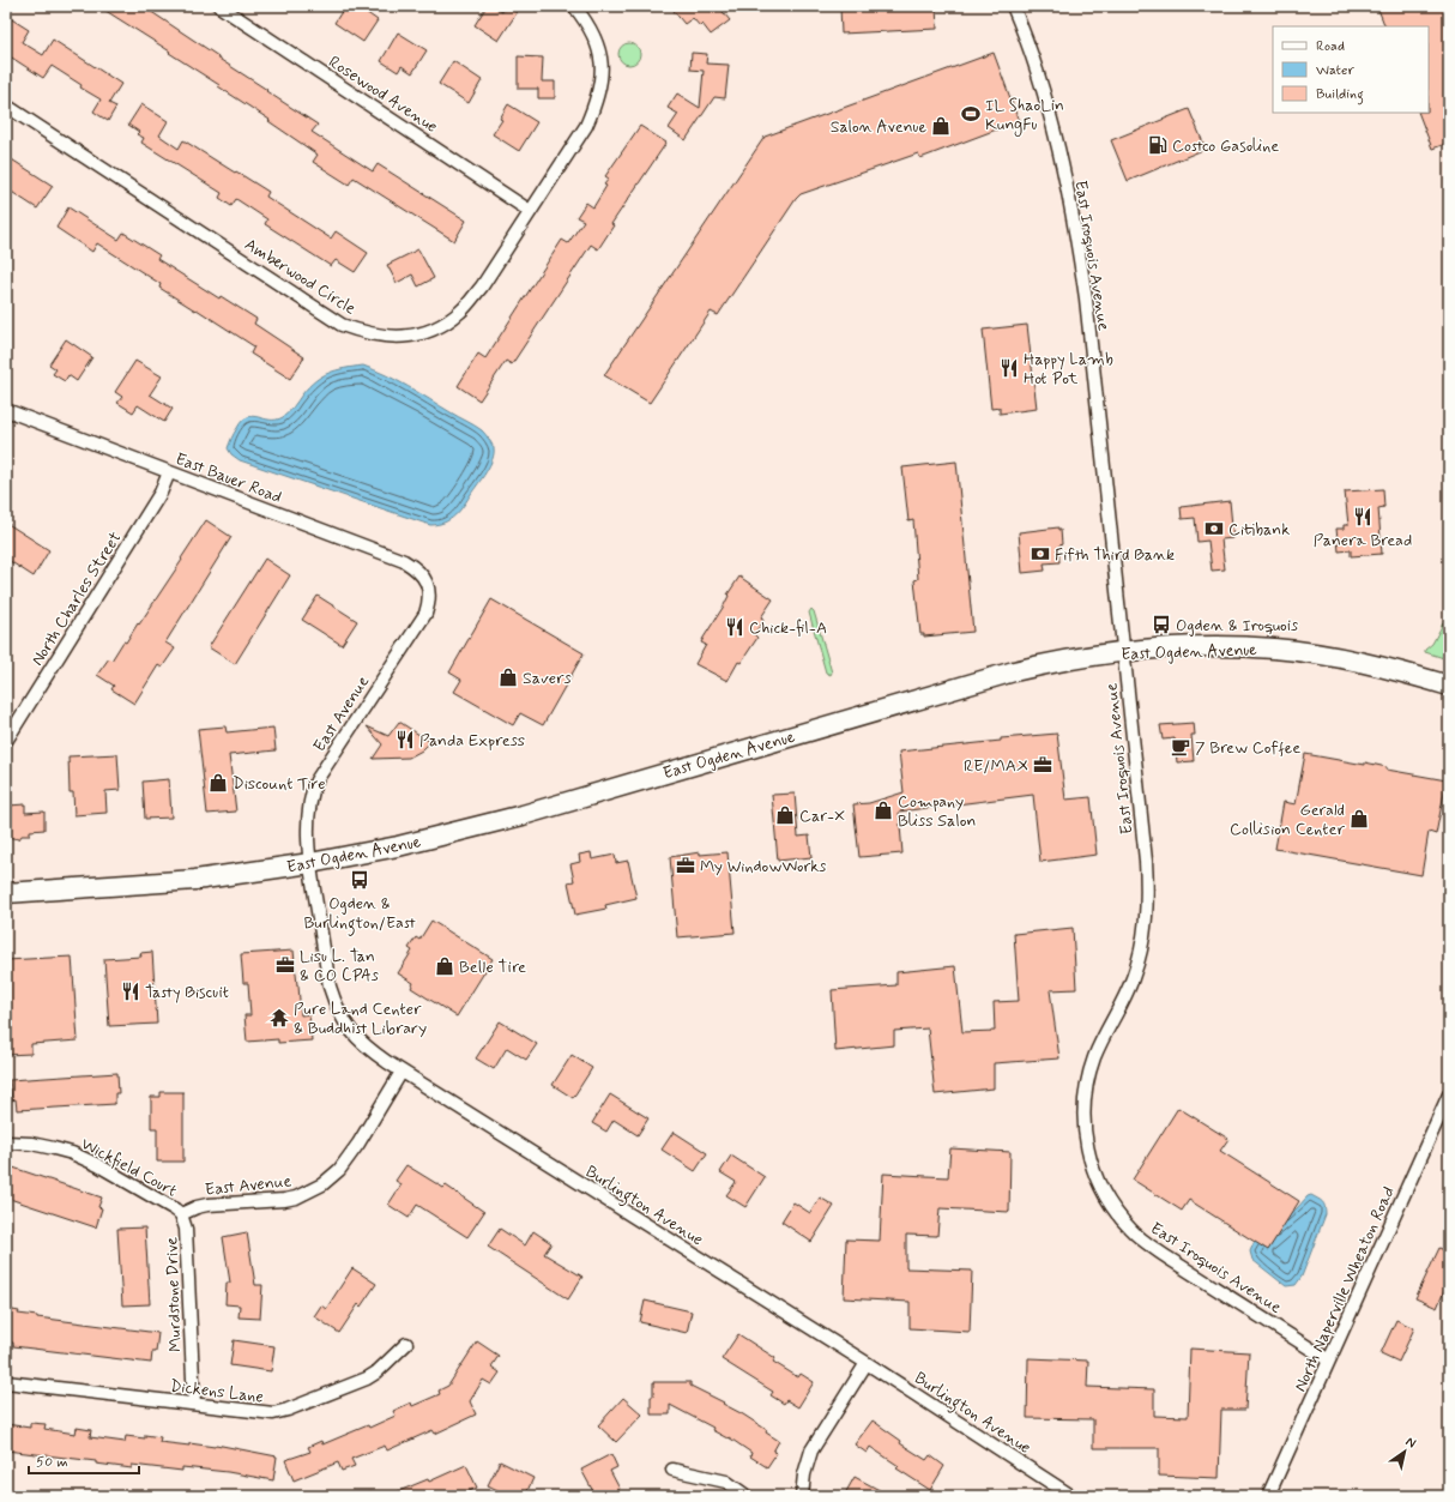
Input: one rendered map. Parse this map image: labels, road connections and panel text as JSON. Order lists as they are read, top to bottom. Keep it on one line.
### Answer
{"streets":{"main road":["East Ogden Avenue"],"street":["Rosewood Avenue","East Iroquois Avenue","Amberwood Circle","East Bauer Road","North Charles Street","East Avenue","Wickfield Court","Burlington Avenue","North Naperville Wheaton Road","Murdstone Drive","Dickens Lane"]},"crossings":[["Rosewood Avenue","Amberwood Circle"],["East Iroquois Avenue","East Ogden Avenue"],["East Iroquois Avenue","North Naperville Wheaton Road"],["East Bauer Road","North Charles Street"],["East Bauer Road","East Avenue"],["East Ogden Avenue","East Avenue"],["East Ogden Avenue","Burlington Avenue"],["East Avenue","Wickfield Court"],["East Avenue","Burlington Avenue"],["East Avenue","Murdstone Drive"],["Wickfield Court","Murdstone Drive"],["Murdstone Drive","Dickens Lane"]],"places":{"sports":["IL ShaoLin KungFu"],"shop":["Salon Avenue","Savers","Discount Tire","Company Bliss Salon","Car-X","Gerald Collision Center","Belle Tire"],"fuel station":["Costco Gasoline"],"restaurant":["Happy Lamb Hot Pot","Panera Bread","Chick-fil-A","Panda Express","Tasty Biscuit"],"bank":["Citibank","Fifth Third Bank"],"bus stop":["Ogden & Iroquois","Ogden & Burlington/East"],"cafe":["7 Brew Coffee"],"office":["RE/MAX","My WindowWorks","Lisu L. Tan & CO CPAs"],"temple":["Pure Land Center & Buddhist Library"]},"legend":["Road","Water","Building"],"scale_bar":"50 m","north":"top right"}
